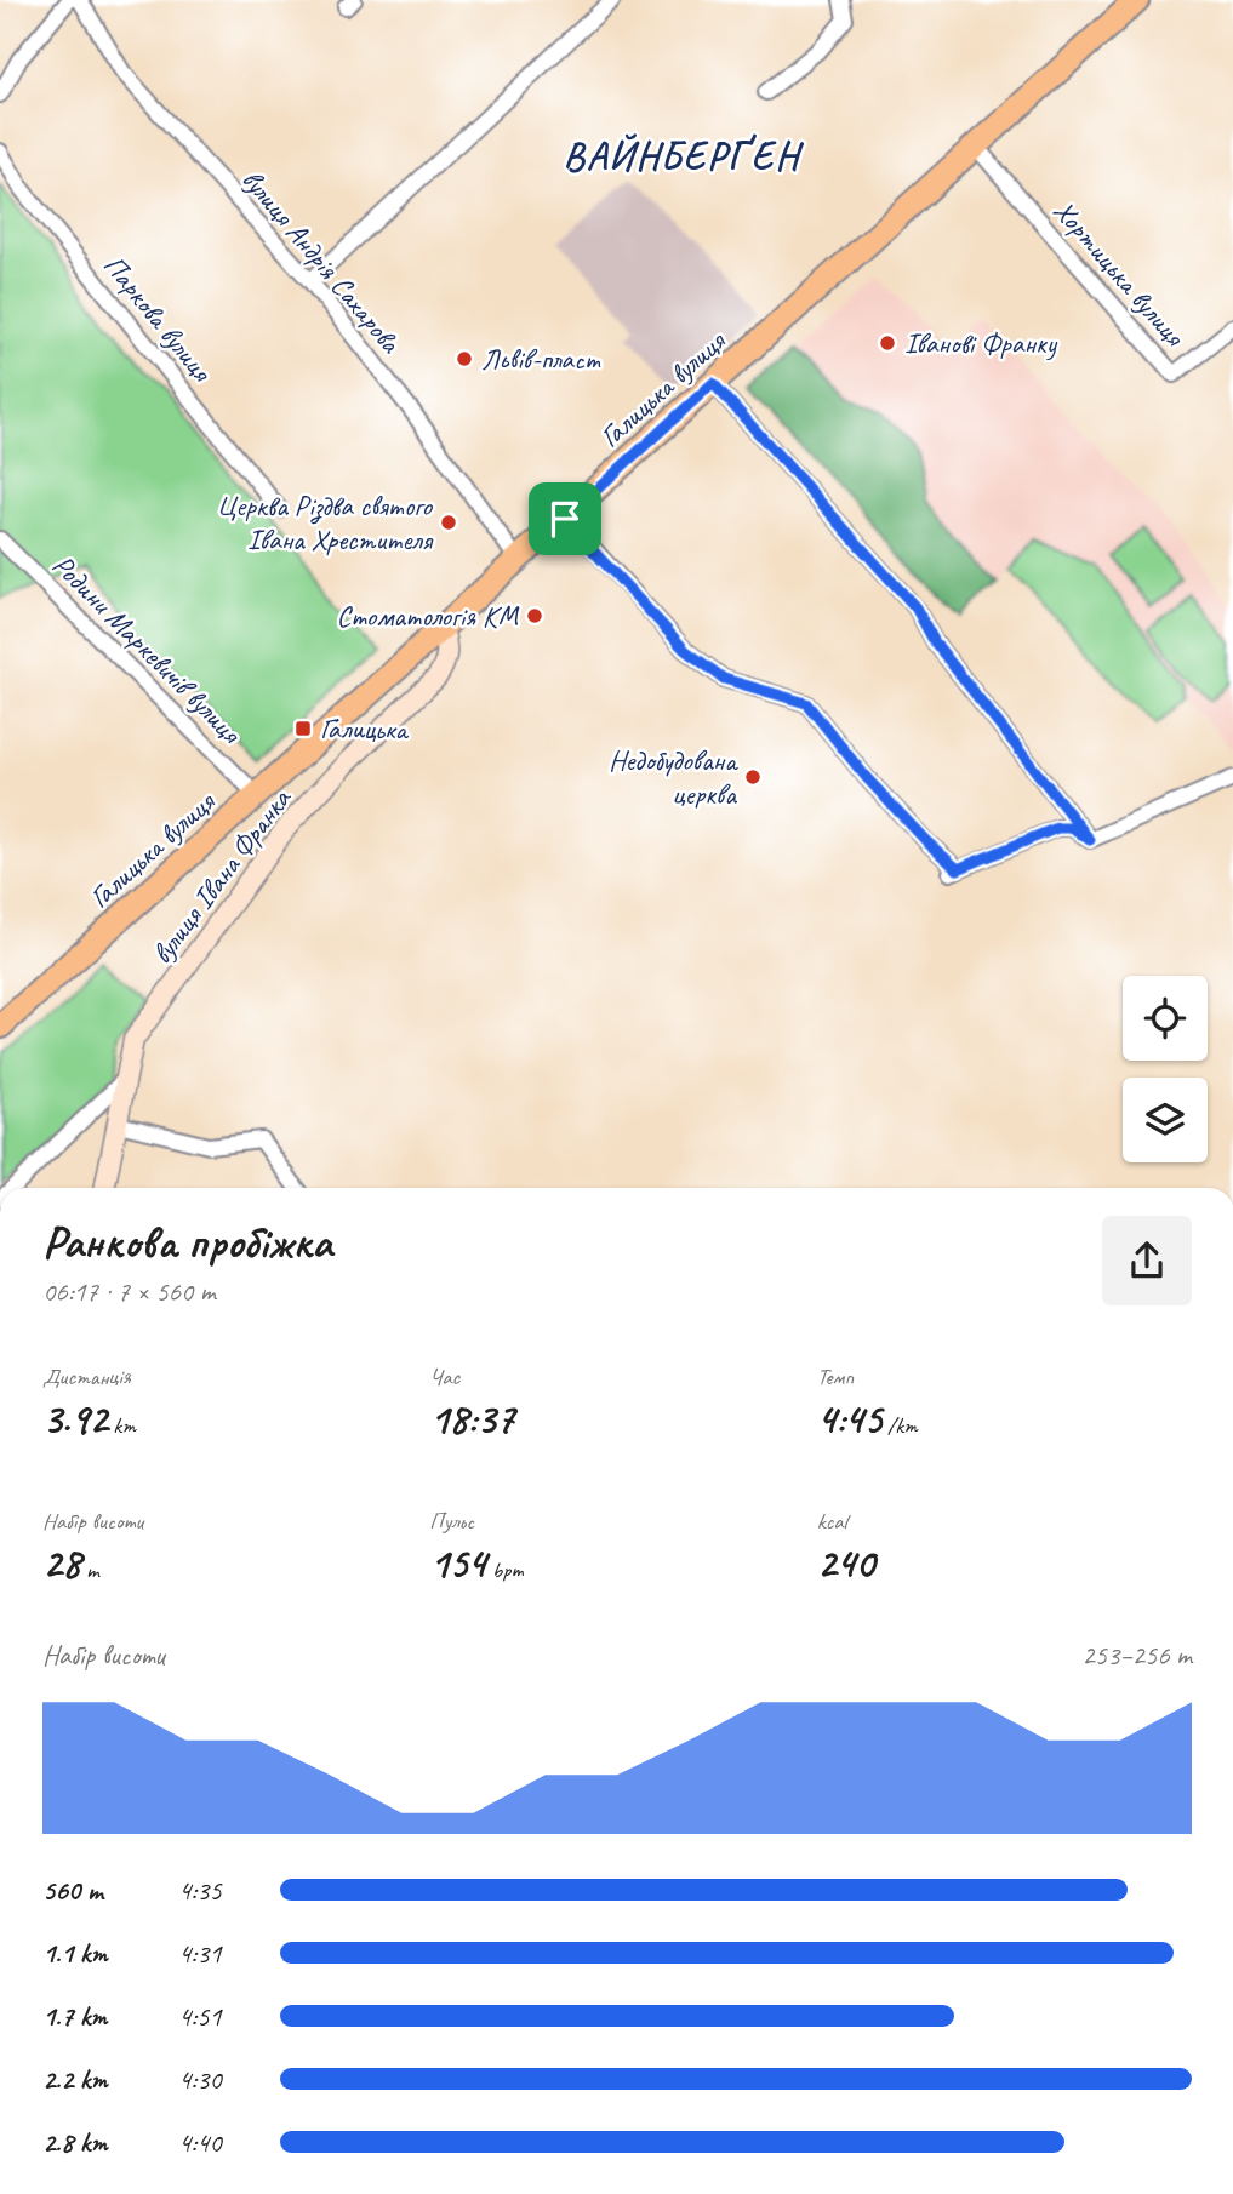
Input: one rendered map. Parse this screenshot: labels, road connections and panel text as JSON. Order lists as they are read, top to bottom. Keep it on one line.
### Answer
{"streets":{"main road":["Галицька вулиця"],"street":["вулиця Андрія Сахарова","Хортицька вулиця","Паркова вулиця","Родини Маркевичів вулиця","вулиця Івана Франка"]},"crossings":[["вулиця Андрія Сахарова","Галицька вулиця"],["Хортицька вулиця","Галицька вулиця"],["Галицька вулиця","Родини Маркевичів вулиця"],["Галицька вулиця","вулиця Івана Франка"]],"districts":["ВАЙНБЕРҐЕН"],"places":{"other":["Іванові Франку","Львів-пласт","Церква Різдва святого Івана Хрестителя","Стоматологія KM","Недобудована церква"],"transit":["Галицька"]},"page":{"heading":["Ранкова пробіжка","06:17 · 7 × 560 m"],"stats":[["Дистанція","3.92 km"],["Час","18:37"],["Темп","4:45 /km"],["Набір висоти","28 m"],["Пульс","154 bpm"],["kcal","240"]],"chart":["Набір висоти","253–256 m"],"list":[{"name":"560 m","note":"4:35"},{"name":"1.1 km","note":"4:31"},{"name":"1.7 km","note":"4:51"},{"name":"2.2 km","note":"4:30"},{"name":"2.8 km","note":"4:40"}]}}
